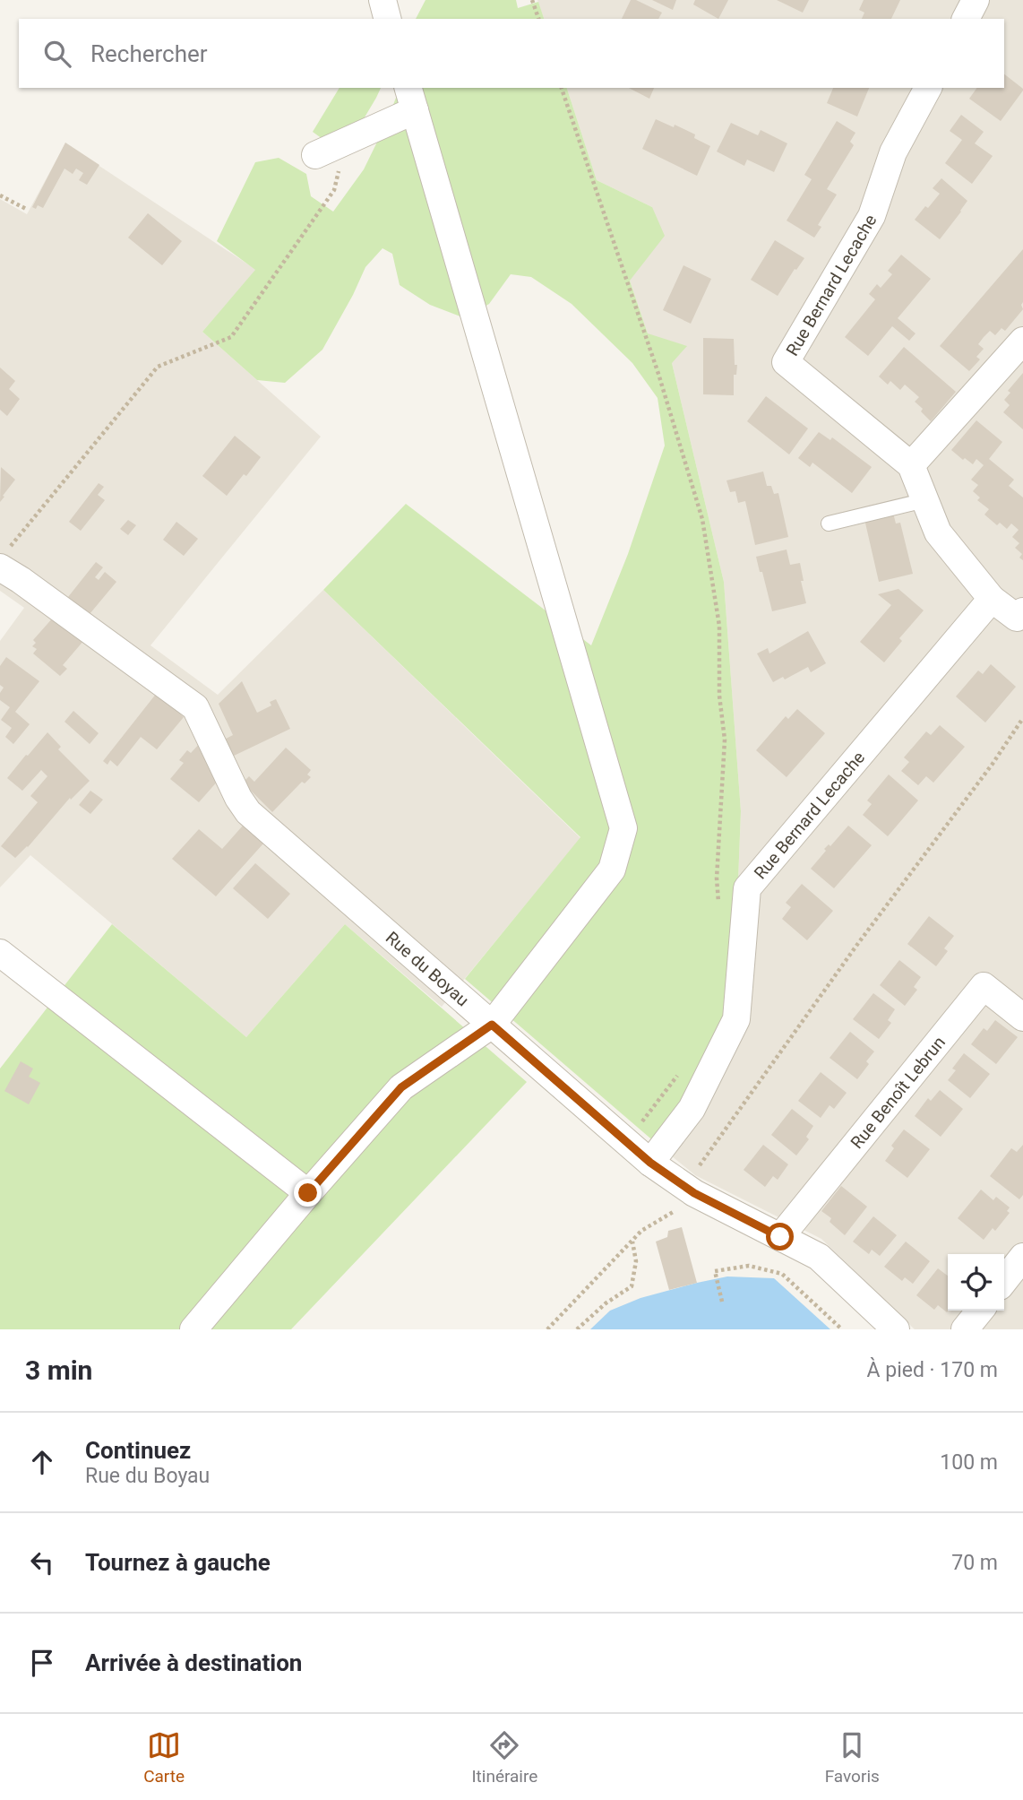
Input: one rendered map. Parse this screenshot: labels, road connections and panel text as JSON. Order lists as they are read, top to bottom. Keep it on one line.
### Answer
{"streets":{"street":["Rue Bernard Lecache","Rue du Boyau","Rue Benoît Lebrun"]},"crossings":[["Rue Bernard Lecache","Rue du Boyau"],["Rue du Boyau","Rue Benoît Lebrun"]],"page":{"search":"Rechercher","heading":["3 min","À pied · 170 m"],"list":[["Continuez","Rue du Boyau","100 m"],["Tournez à gauche","70 m"],"Arrivée à destination"],"nav":["Carte","Itinéraire","Favoris"]}}
